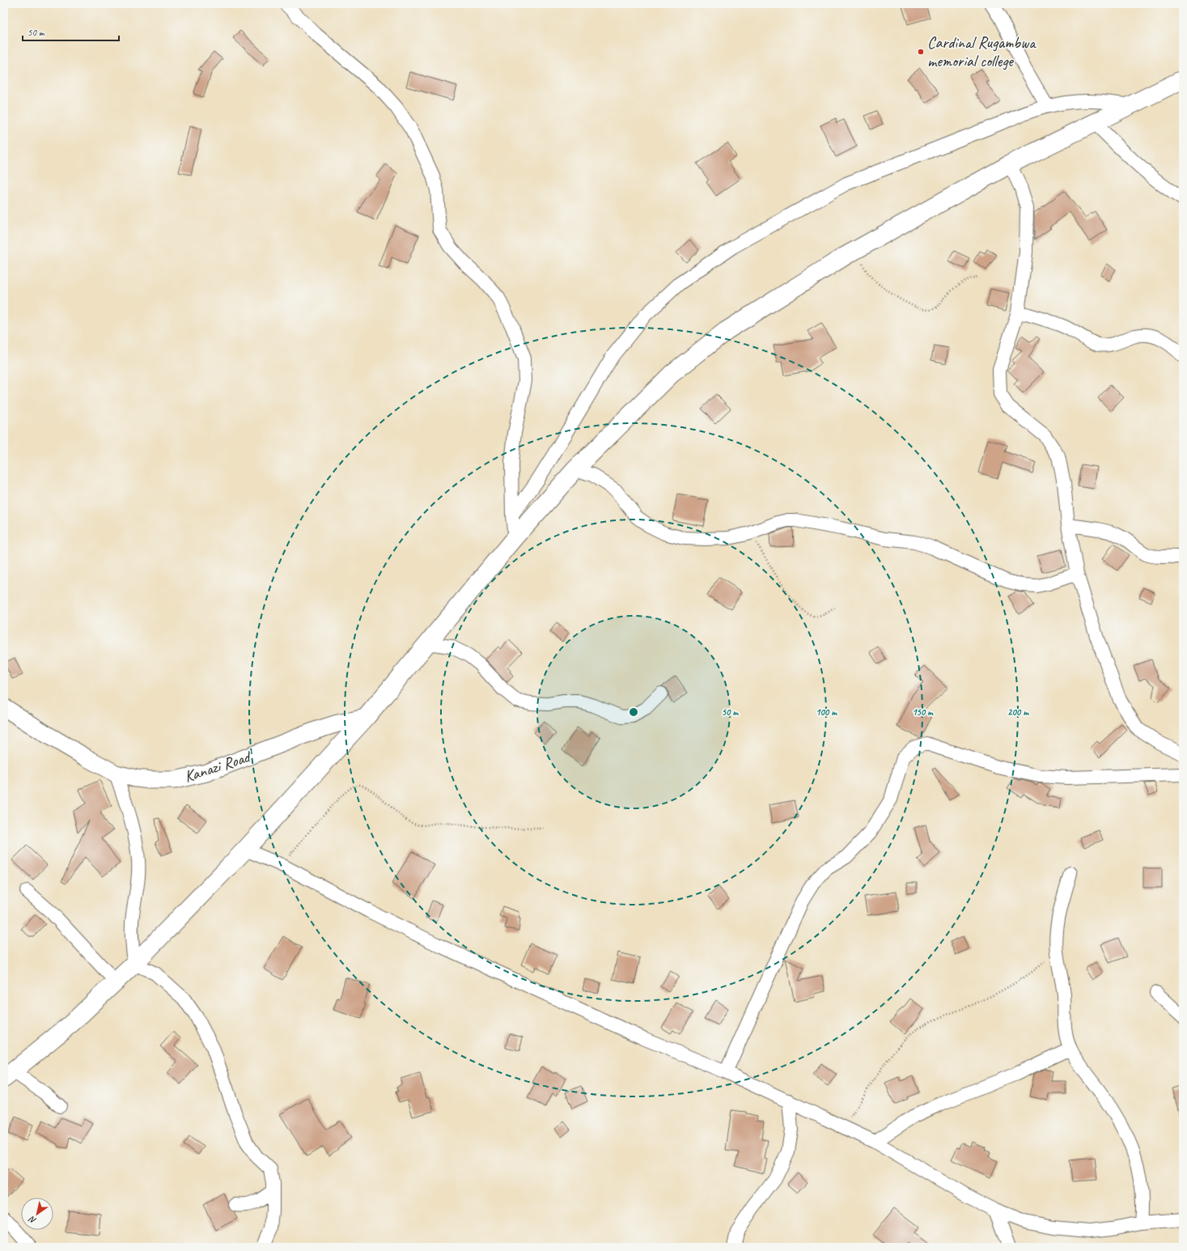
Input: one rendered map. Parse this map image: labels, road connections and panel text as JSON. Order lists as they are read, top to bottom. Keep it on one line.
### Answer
{"streets":{"main road":["Kanazi Road"]},"places":["Cardinal Rugambwa memorial college"],"scale_bar":"50 m","north":"bottom left","rings":["50 m","100 m","150 m","200 m"]}
